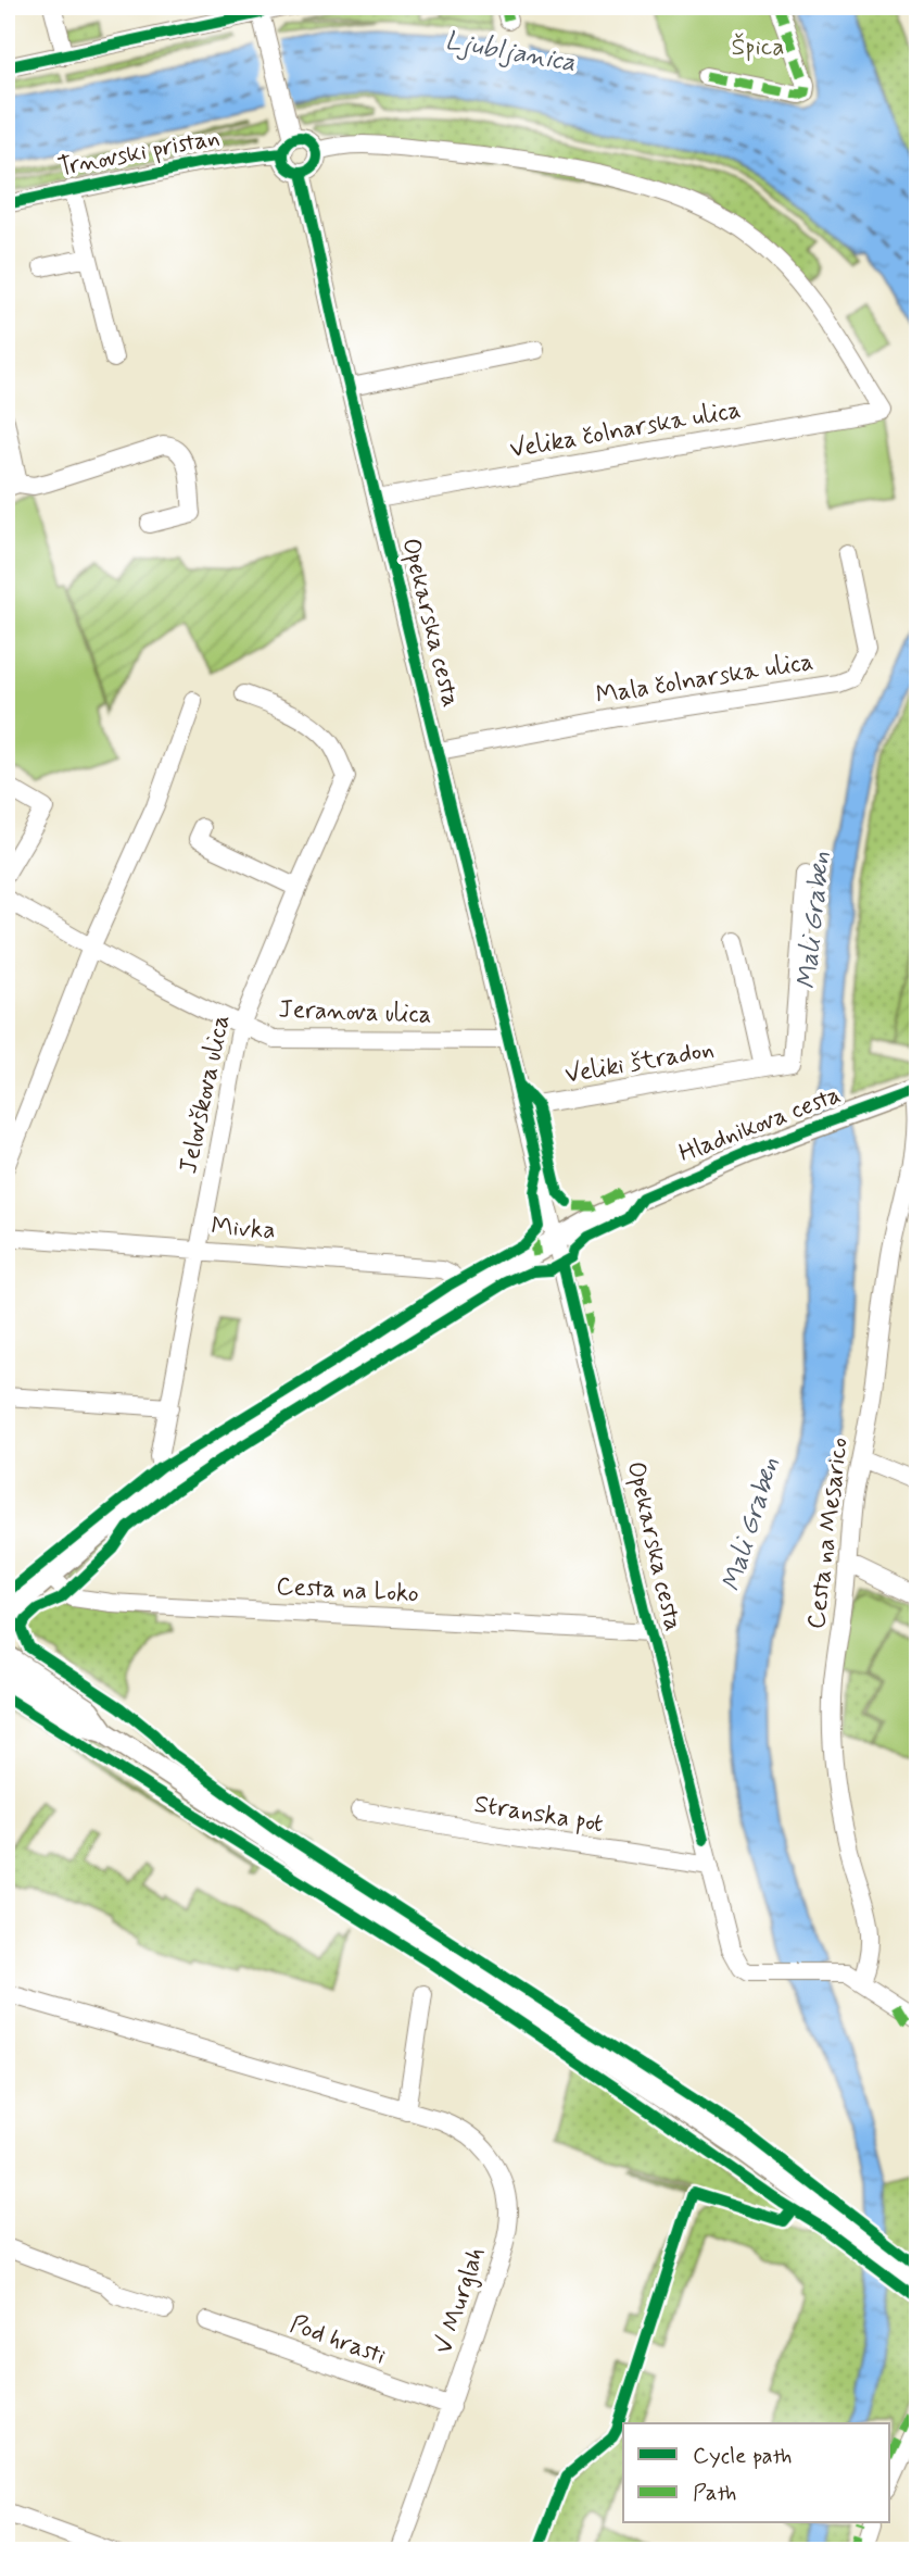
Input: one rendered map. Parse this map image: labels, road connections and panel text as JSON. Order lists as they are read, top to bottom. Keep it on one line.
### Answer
{"streets":{"main road":["Hladnikova cesta"],"street":["Trnovski pristan","Velika čolnarska ulica","Opekarska cesta","Mala čolnarska ulica","Jeranova ulica","Veliki štradon","Jelovškova ulica","Mivka","Cesta na Mesarico","Cesta na Loko","Stranska pot","V Murglah","Pod hrasti"]},"crossings":[["Velika čolnarska ulica","Opekarska cesta"],["Opekarska cesta","Mala čolnarska ulica"],["Opekarska cesta","Jeranova ulica"],["Opekarska cesta","Veliki štradon"],["Opekarska cesta","Hladnikova cesta"],["Opekarska cesta","Cesta na Mesarico"],["Opekarska cesta","Cesta na Loko"],["Opekarska cesta","Stranska pot"],["Jeranova ulica","Jelovškova ulica"],["Jelovškova ulica","Hladnikova cesta"],["Jelovškova ulica","Mivka"],["Hladnikova cesta","Mivka"],["Hladnikova cesta","Cesta na Mesarico"],["Hladnikova cesta","Cesta na Loko"],["V Murglah","Pod hrasti"]],"water":["Ljubljanica","Mali Graben"],"parks":["Špica"],"legend":["Cycle path","Path"]}
